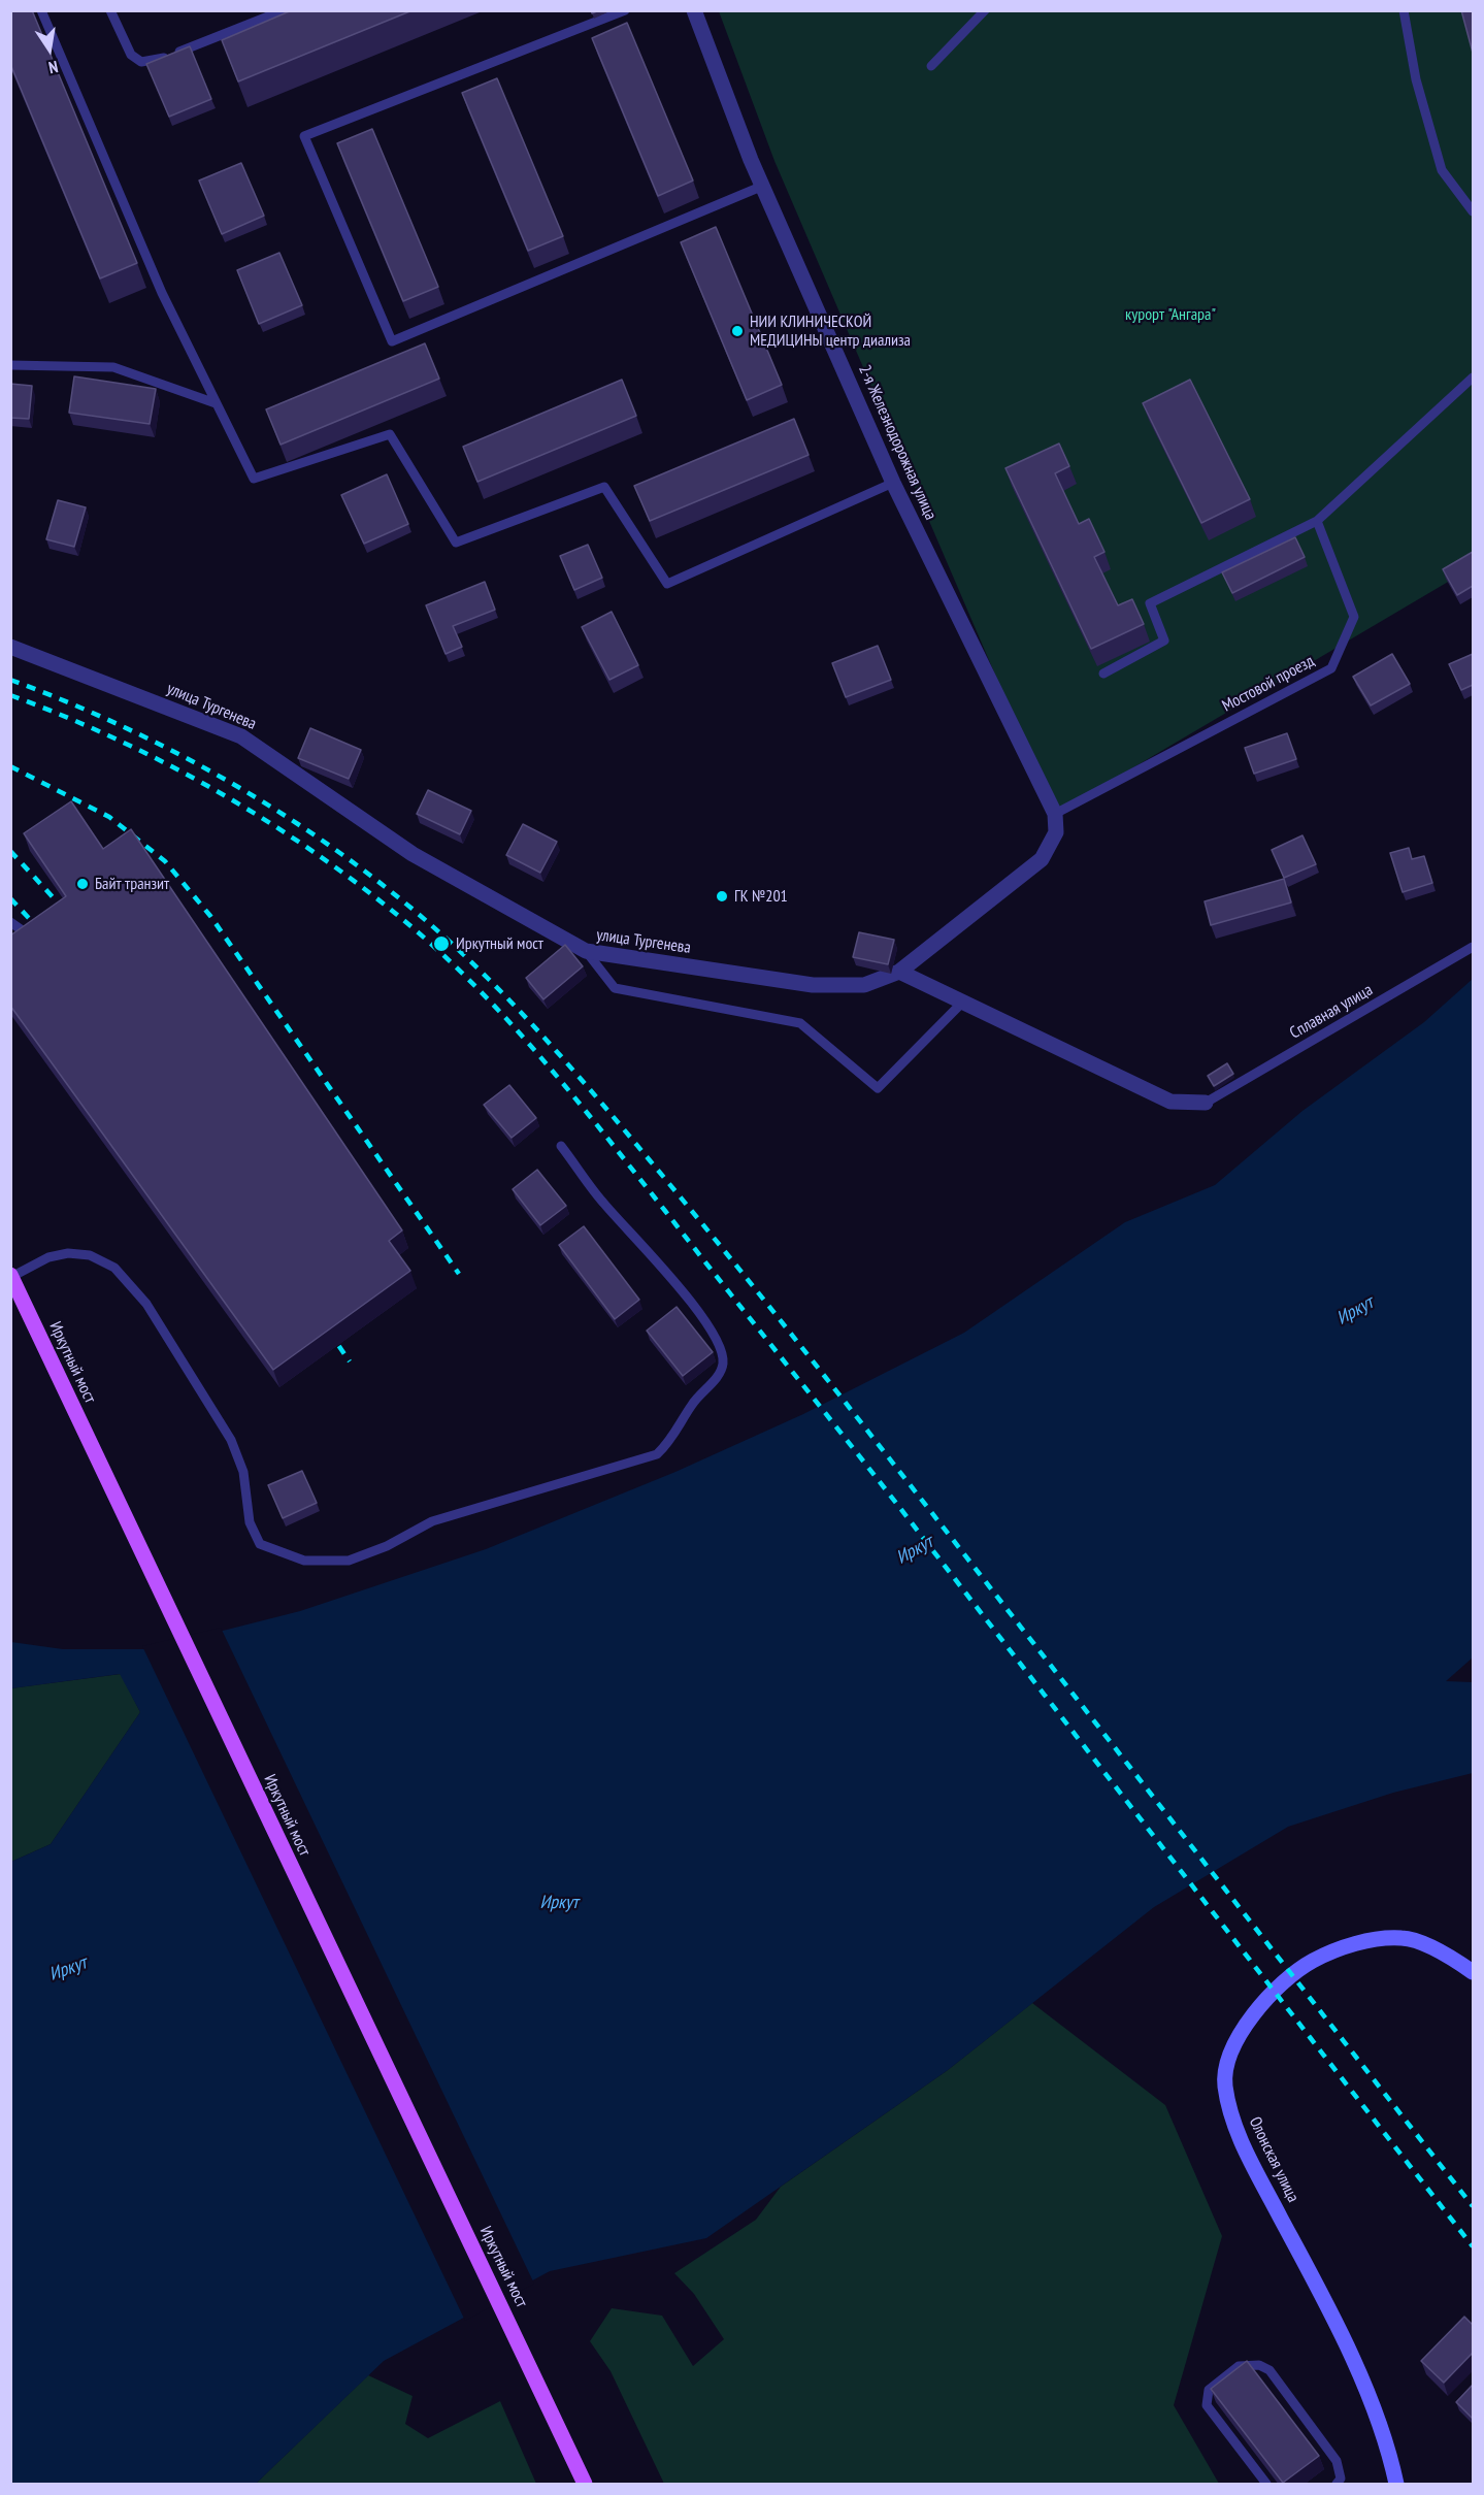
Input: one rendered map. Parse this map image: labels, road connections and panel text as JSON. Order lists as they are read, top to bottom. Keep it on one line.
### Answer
{"streets":{"main road":["Иркутный мост"],"street":["2-я Железнодорожная улица","улица Тургенева","Олонская улица"],"lane":["Мостовой проезд","Сплавная улица"]},"crossings":[["2-я Железнодорожная улица","Мостовой проезд"],["2-я Железнодорожная улица","улица Тургенева"],["Мостовой проезд","улица Тургенева"]],"water":["Иркут"],"parks":["курорт \"Ангара\""],"places":["НИИ КЛИНИЧЕСКОЙ МЕДИЦИНЫ центр диализа","Байт транзит","ГК №201","Иркутный мост"],"north":"bottom"}
